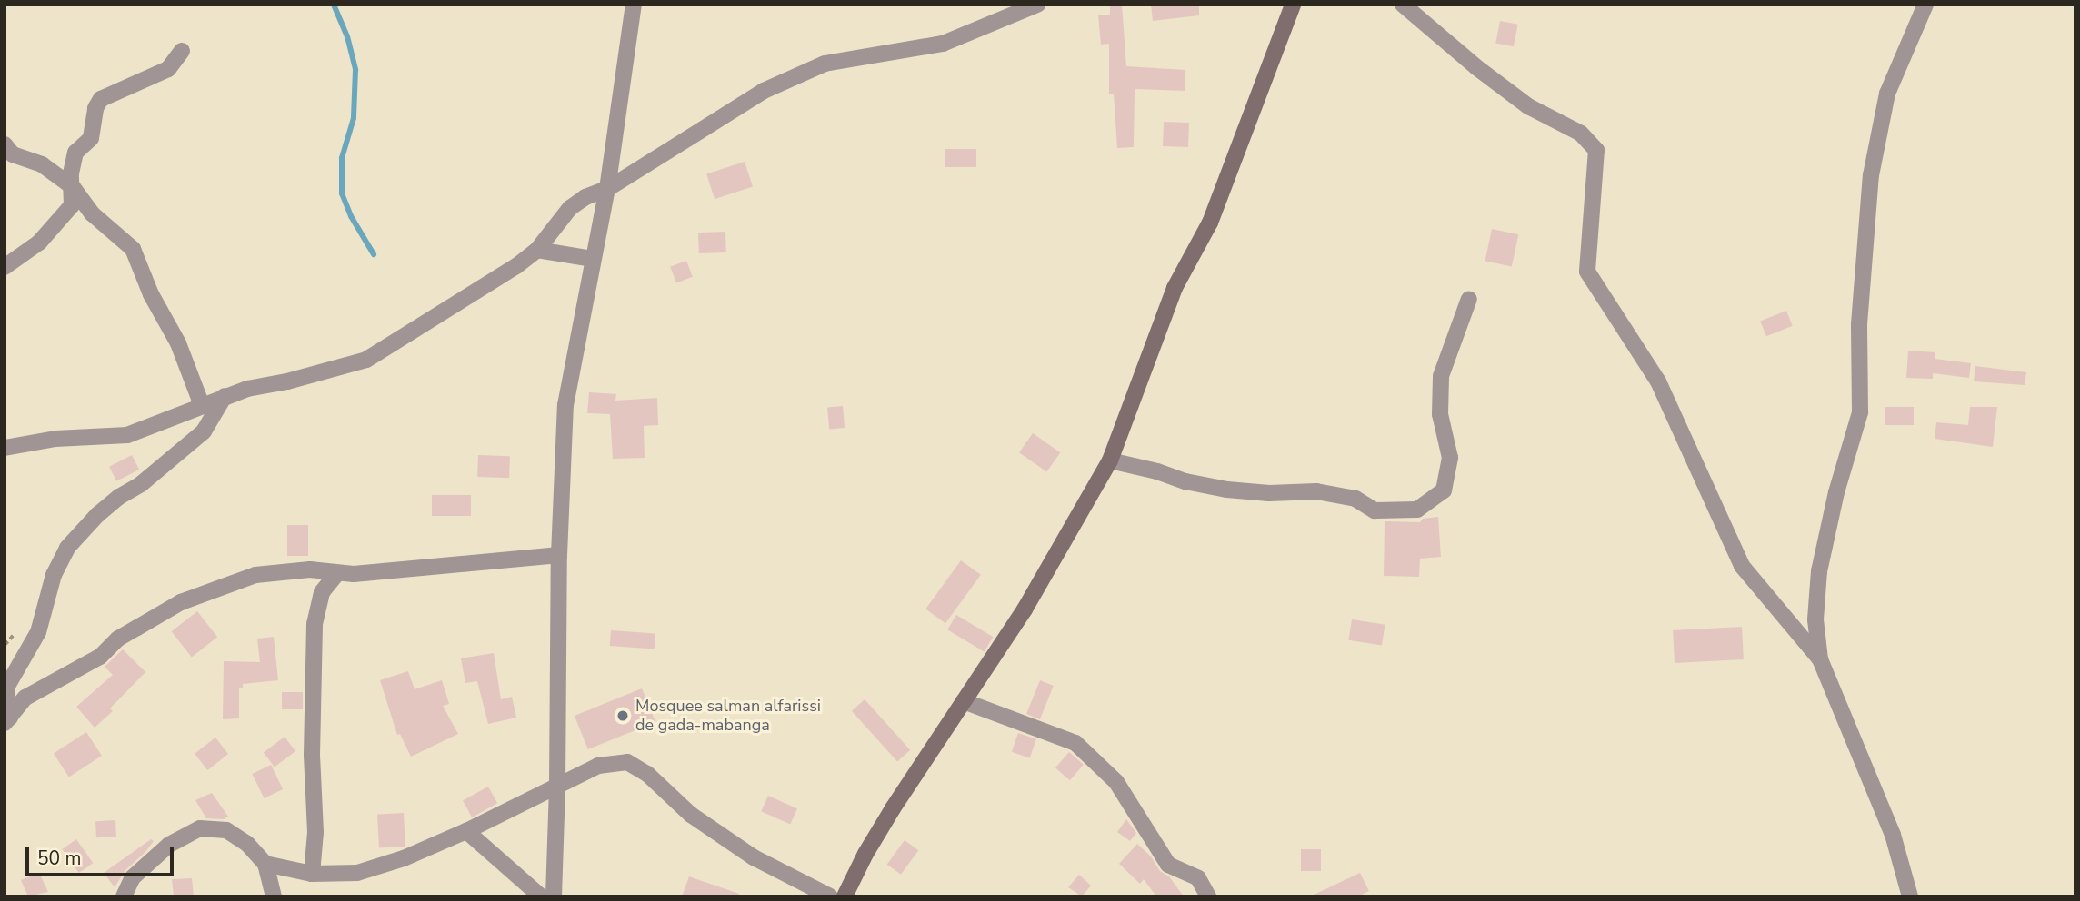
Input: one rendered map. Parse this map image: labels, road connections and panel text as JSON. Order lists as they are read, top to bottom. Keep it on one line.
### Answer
{"places":["Mosquee salman alfarissi de gada-mabanga"],"scale_bar":"50 m"}
